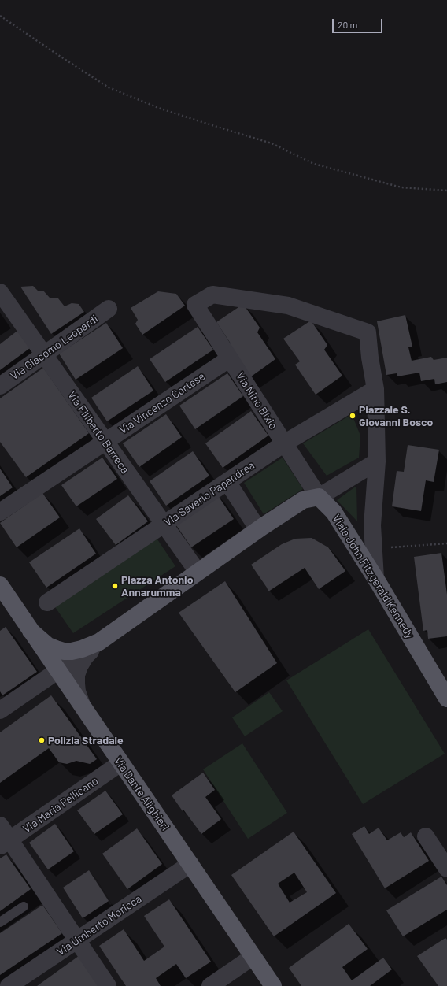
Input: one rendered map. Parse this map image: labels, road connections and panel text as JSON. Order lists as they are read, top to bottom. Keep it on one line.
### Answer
{"streets":{"main road":["Viale John Fitzgerald Kennedy","Via Dante Alighieri"],"street":["Via Giacomo Leopardi","Via Nino Bixio","Via Vincenzo Cortese","Via Filiberto Barreca","Via Saverio Papandrea","Via Maria Pellicano","Via Umberto Moricca"]},"crossings":[["Via Giacomo Leopardi","Via Filiberto Barreca"],["Via Nino Bixio","Via Vincenzo Cortese"],["Via Nino Bixio","Via Saverio Papandrea"],["Via Nino Bixio","Viale John Fitzgerald Kennedy"],["Via Vincenzo Cortese","Via Filiberto Barreca"],["Via Filiberto Barreca","Via Saverio Papandrea"],["Via Dante Alighieri","Via Maria Pellicano"],["Via Dante Alighieri","Via Umberto Moricca"]],"places":["Piazzale S. Giovanni Bosco","Piazza Antonio Annarumma","Polizia Stradale"],"scale_bar":"20 m"}
